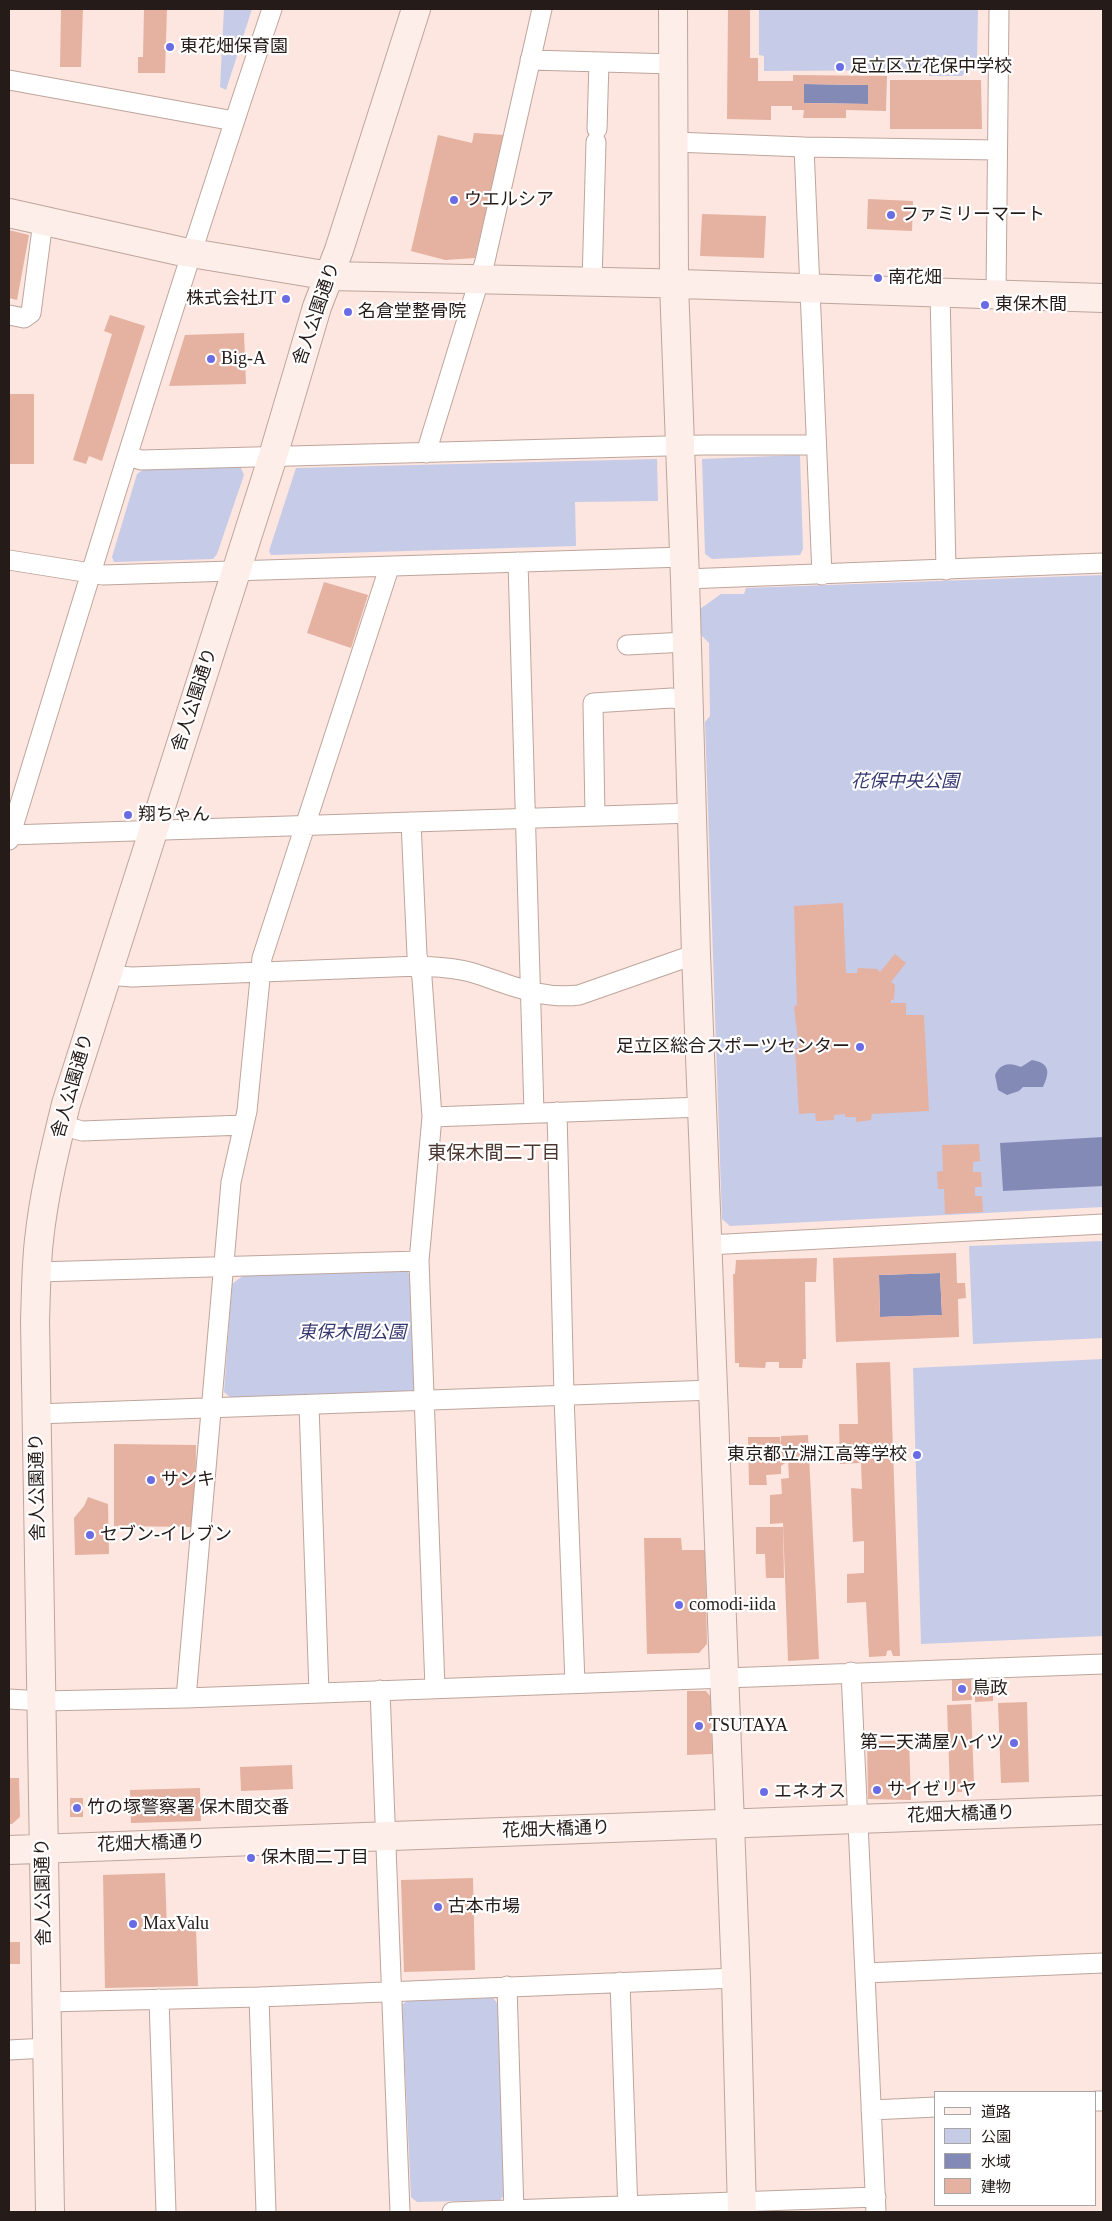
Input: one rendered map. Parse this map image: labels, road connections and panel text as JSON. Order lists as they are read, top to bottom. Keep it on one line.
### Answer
{"streets":{"street":["舎人公園通り","花畑大橋通り"]},"crossings":[["舎人公園通り","花畑大橋通り"]],"districts":["東保木間二丁目"],"parks":["花保中央公園","東保木間公園"],"places":["東花畑保育園","足立区立花保中学校","ウエルシア","ファミリーマート","南花畑","株式会社JT","東保木間","名倉堂整骨院","Big-A","翔ちゃん","足立区総合スポーツセンター","東京都立淵江高等学校","サンキ","セブン-イレブン","comodi-iida","鳥政","TSUTAYA","第二天満屋ハイツ","サイゼリヤ","エネオス","竹の塚警察署 保木間交番","保木間二丁目","古本市場","MaxValu"],"legend":["道路","公園","水域","建物"]}
